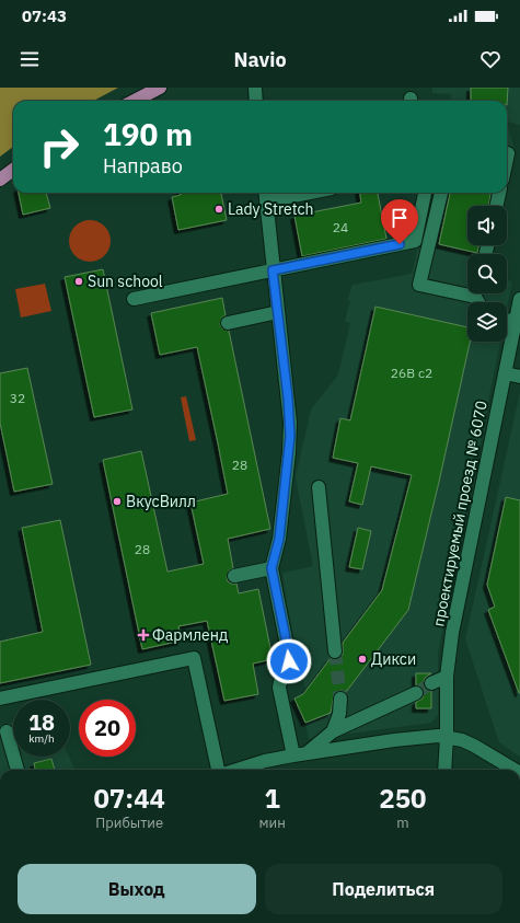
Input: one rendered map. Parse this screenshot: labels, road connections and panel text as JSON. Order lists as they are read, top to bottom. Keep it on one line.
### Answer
{"streets":{"street":["проектируемый проезд № 6070"]},"places":{"other":["Lady Stretch","Sun school","ВкусВилл","Дикси"],"health":["Фармленд"]},"house_numbers":["24","26В с2","32","28","28"],"page":{"status":"07:43","header":"Navio","turn":["190 m","Направо"],"speed":"18 km/h","limit":"20","eta":["07:44","Прибытие","1","мин","250","m"],"buttons":["Выход","Поделиться"]}}
